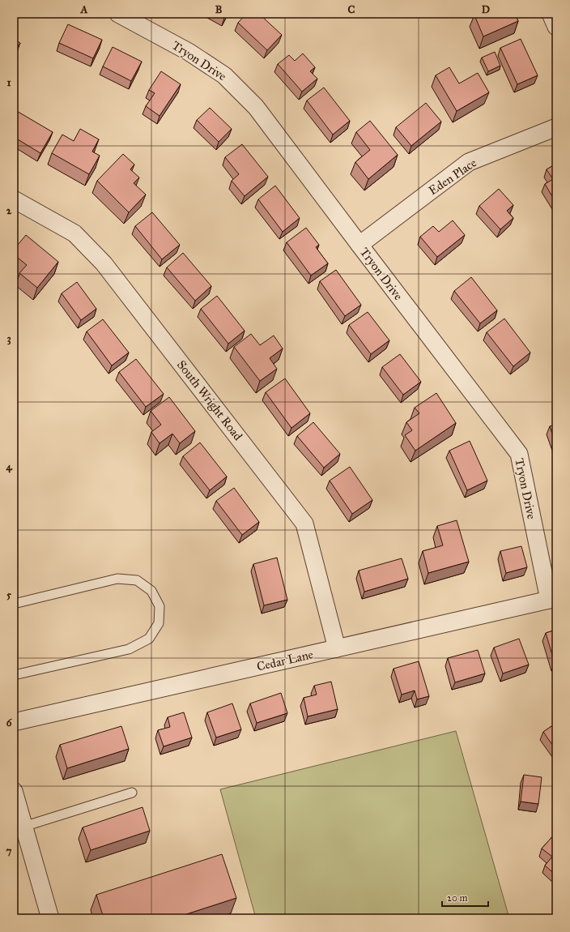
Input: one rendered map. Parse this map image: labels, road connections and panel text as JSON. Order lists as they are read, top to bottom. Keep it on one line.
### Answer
{"streets":{"street":["Tryon Drive","Eden Place","South Wright Road","Cedar Lane"]},"crossings":[["Tryon Drive","Eden Place"],["Tryon Drive","Cedar Lane"],["South Wright Road","Cedar Lane"]],"scale_bar":"20 m","grid":{"columns":["A","B","C","D"],"rows":["1","2","3","4","5","6","7"]}}
